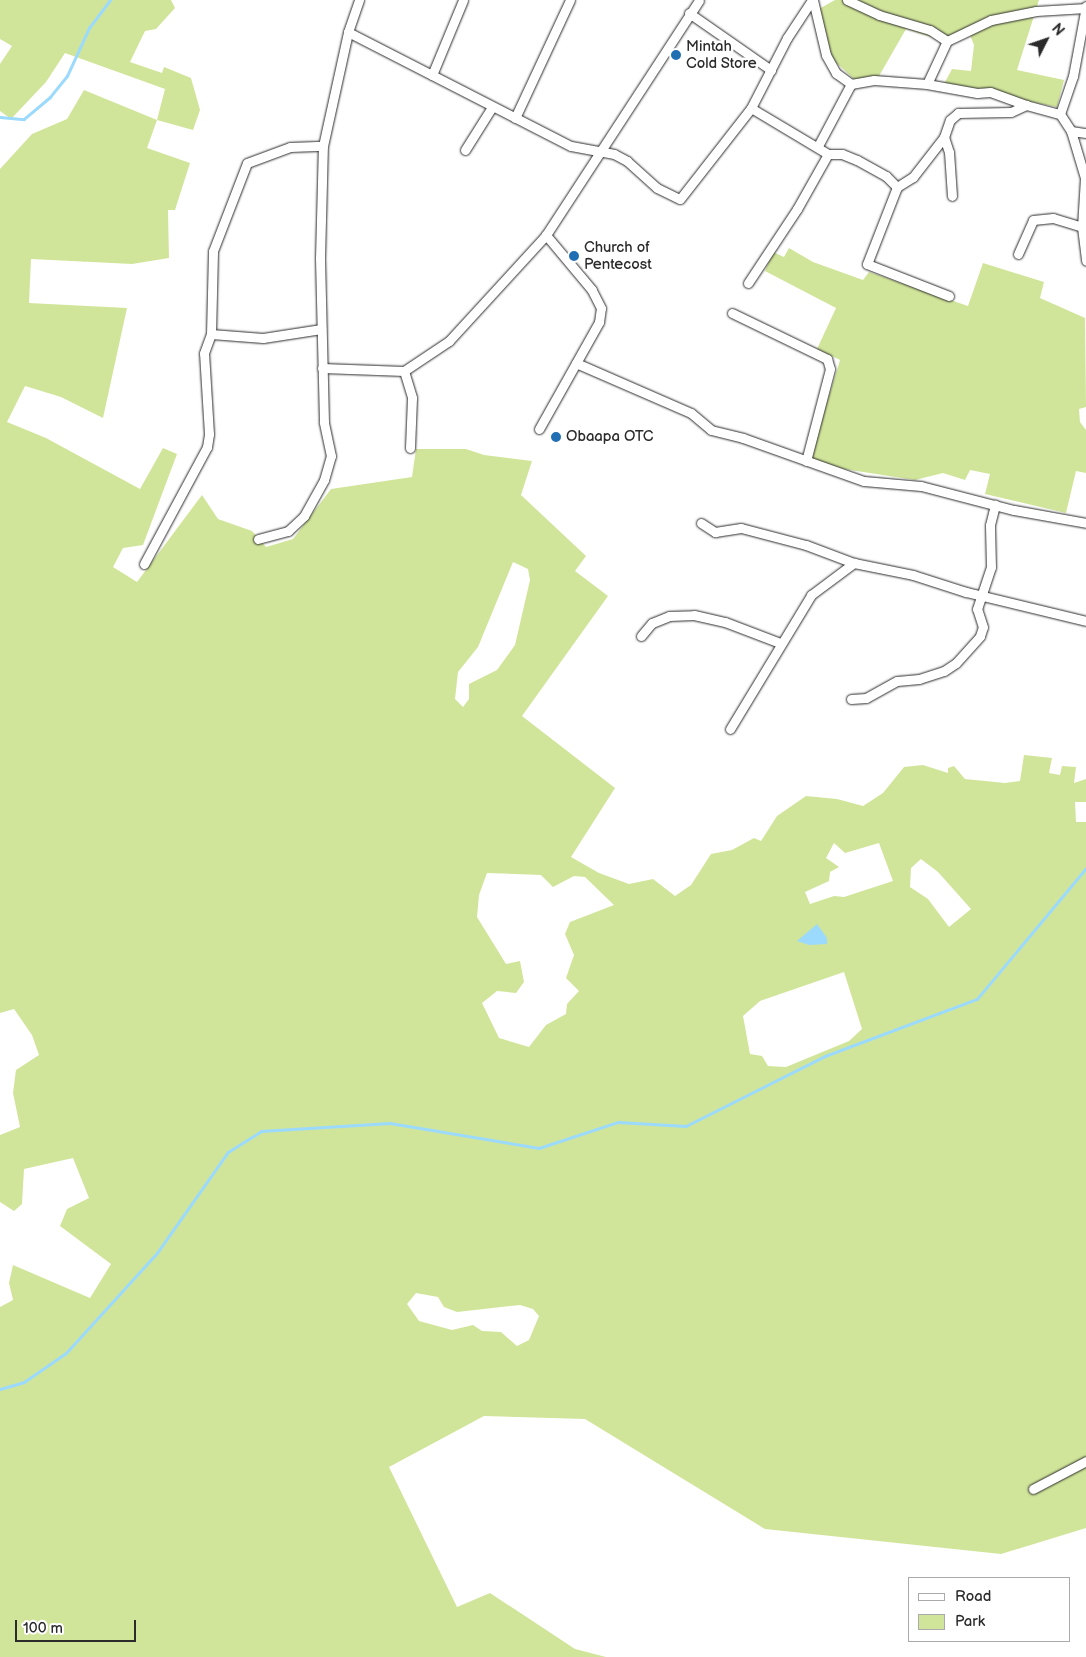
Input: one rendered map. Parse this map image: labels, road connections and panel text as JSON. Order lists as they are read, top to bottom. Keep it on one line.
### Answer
{"places":["Mintah Cold Store","Church of Pentecost","Obaapa OTC"],"legend":["Road","Park"],"scale_bar":"100 m","north":"top right"}
